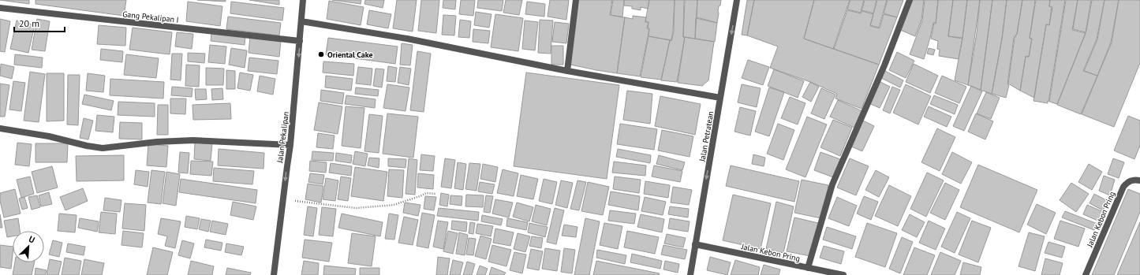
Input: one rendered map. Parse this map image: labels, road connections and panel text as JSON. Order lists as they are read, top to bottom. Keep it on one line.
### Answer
{"streets":{"street":["Gang Pekalipan I","Jalan Petratean","Jalan Pekalipan","Jalan Kebon Pring"]},"crossings":[["Gang Pekalipan I","Jalan Pekalipan"],["Jalan Petratean","Jalan Kebon Pring"]],"one_way":["Jalan Petratean","Jalan Pekalipan"],"places":["Oriental Cake"],"scale_bar":"20 m","north":"top right"}
